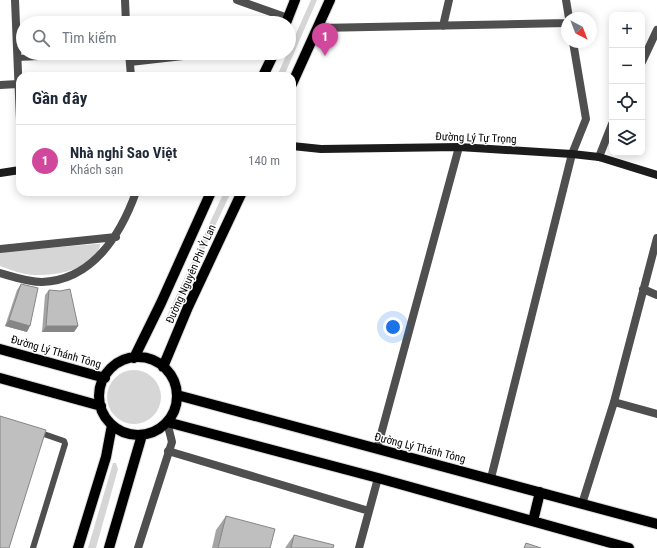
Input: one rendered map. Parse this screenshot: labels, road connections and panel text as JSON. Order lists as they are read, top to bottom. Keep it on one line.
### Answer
{"streets":{"main road":["Đường Lý Tự Trọng","Đường Nguyên Phi Ỷ Lan","Đường Lý Thánh Tông"]},"crossings":[["Đường Nguyên Phi Ỷ Lan","Đường Lý Thánh Tông"]],"north":"bottom right","page":{"map_buttons":["+","−"],"search":"Tìm kiếm","pins":"1","heading":"Gần đây","list":[{"mark":"1","name":"Nhà nghỉ Sao Việt","note":"Khách sạn","value":"140 m"}]}}
